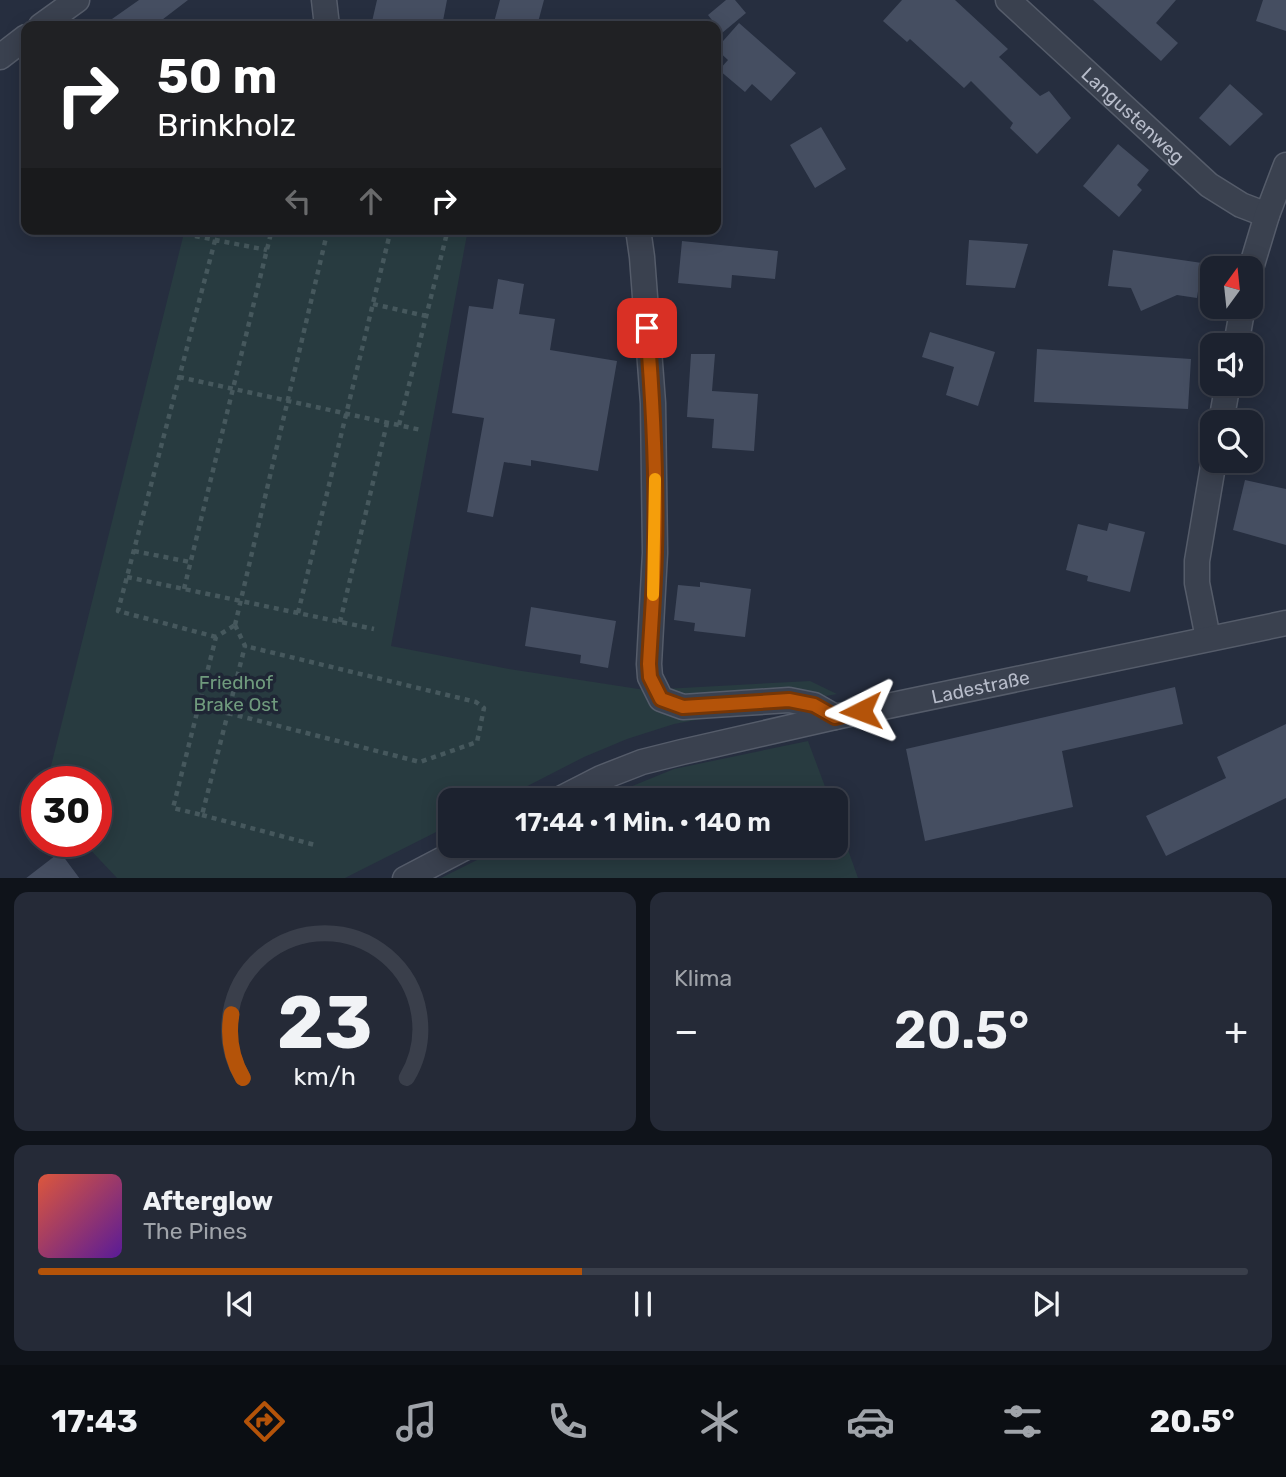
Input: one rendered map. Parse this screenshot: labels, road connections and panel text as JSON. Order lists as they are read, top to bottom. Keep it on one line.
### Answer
{"streets":{"street":["Langustenweg","Ladestraße"]},"parks":["Friedhof Brake Ost"],"north":"top","page":{"turn":["50 m","Brinkholz"],"limit":"30","trip":"17:44 · 1 Min. · 140 m","tile":"Klima","heat":["−","20.5°","+"],"song":["Afterglow","The Pines"],"tabs":["17:43","20.5°"],"gauge":["23","km/h"]}}
